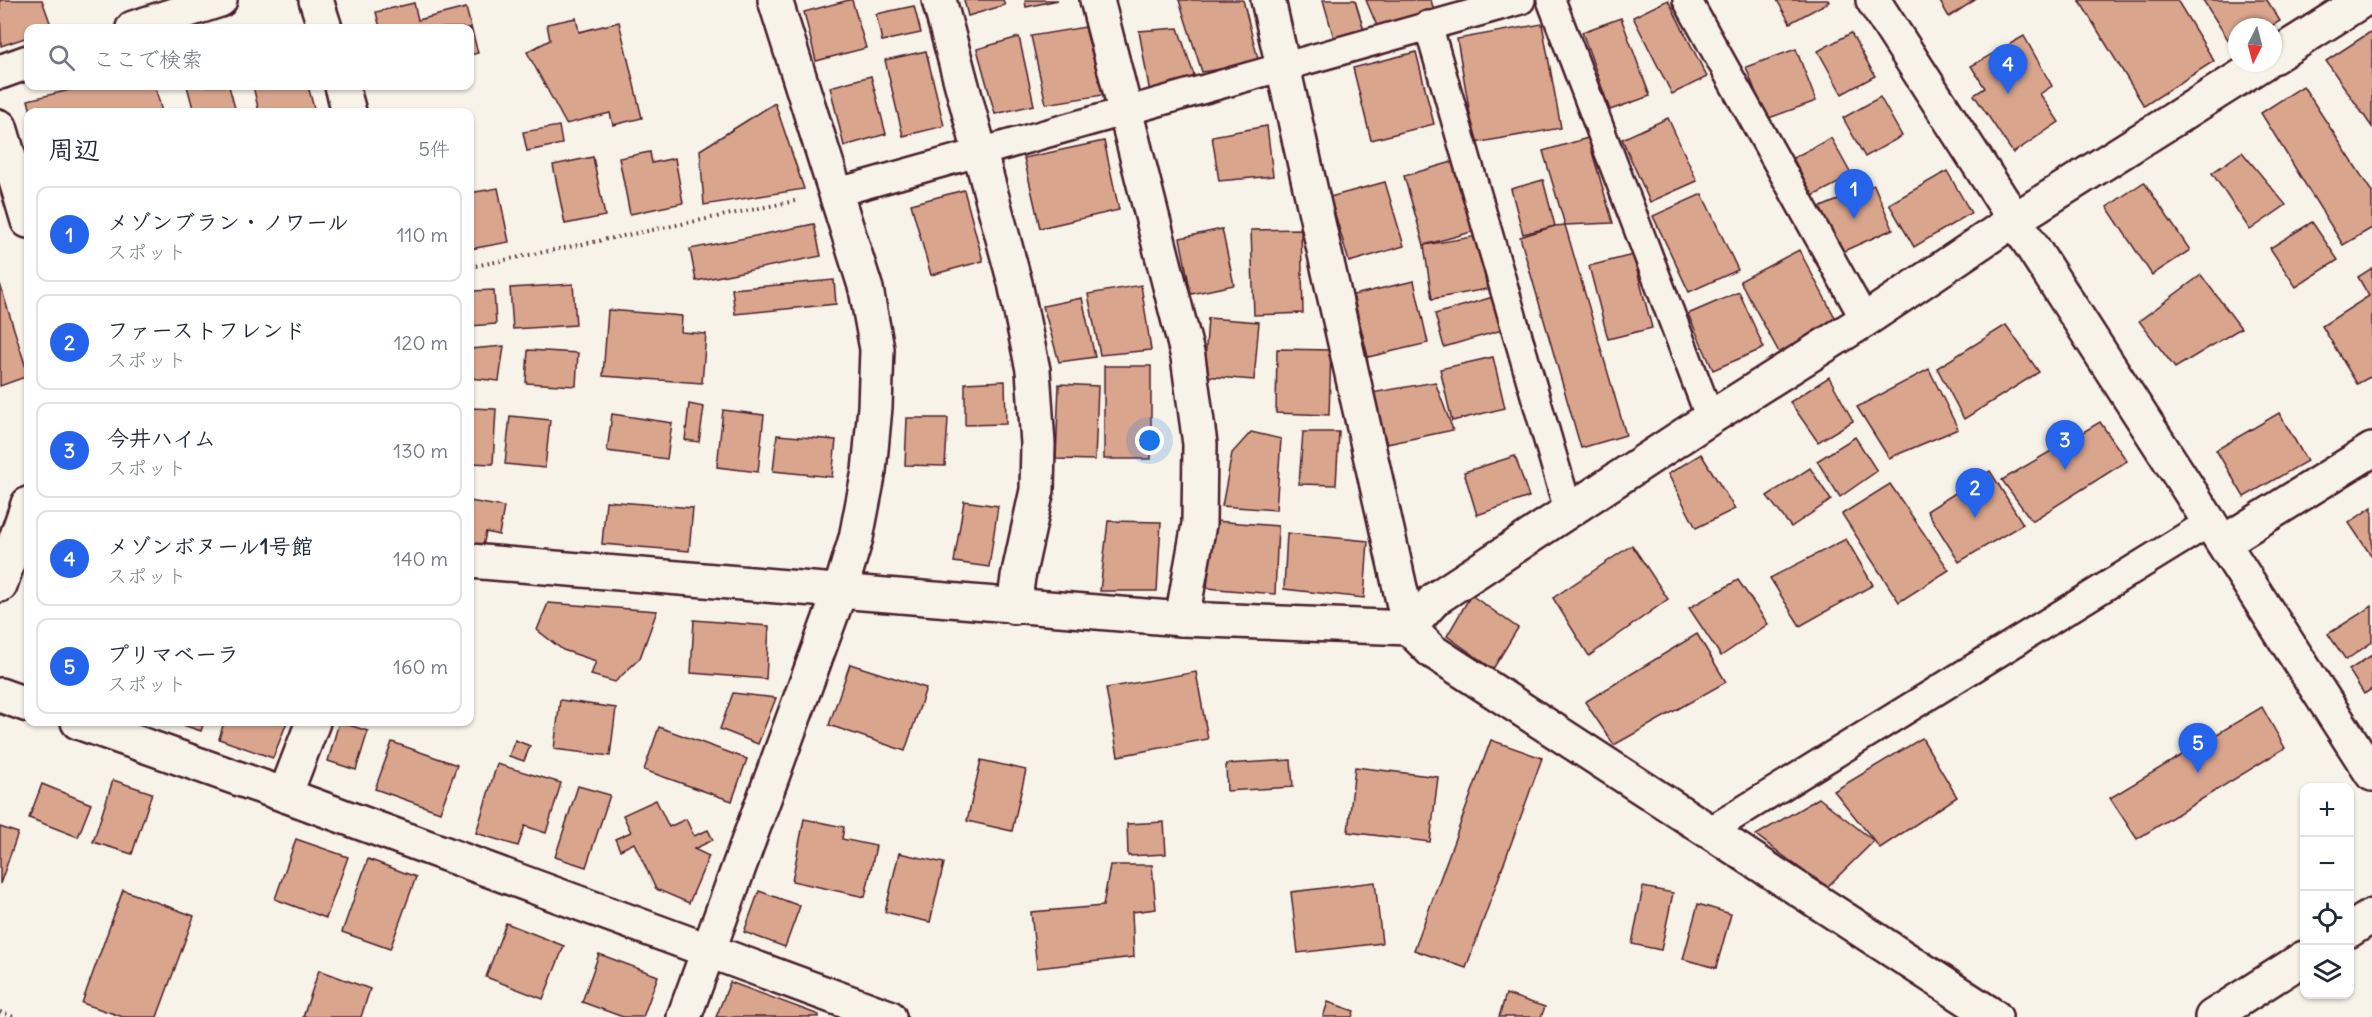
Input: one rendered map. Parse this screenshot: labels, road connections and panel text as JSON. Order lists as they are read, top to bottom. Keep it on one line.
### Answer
{"north":"bottom","page":{"search":"ここで検索","pins":["4","1","3","2","5"],"heading":["周辺","5件"],"list":[{"mark":"1","name":"メゾンブラン・ノワール","note":"スポット","value":"110 m"},{"mark":"2","name":"ファーストフレンド","note":"スポット","value":"120 m"},{"mark":"3","name":"今井ハイム","note":"スポット","value":"130 m"},{"mark":"4","name":"メゾンボヌール1号館","note":"スポット","value":"140 m"},{"mark":"5","name":"プリマベーラ","note":"スポット","value":"160 m"}],"map_buttons":["+","−"]}}
